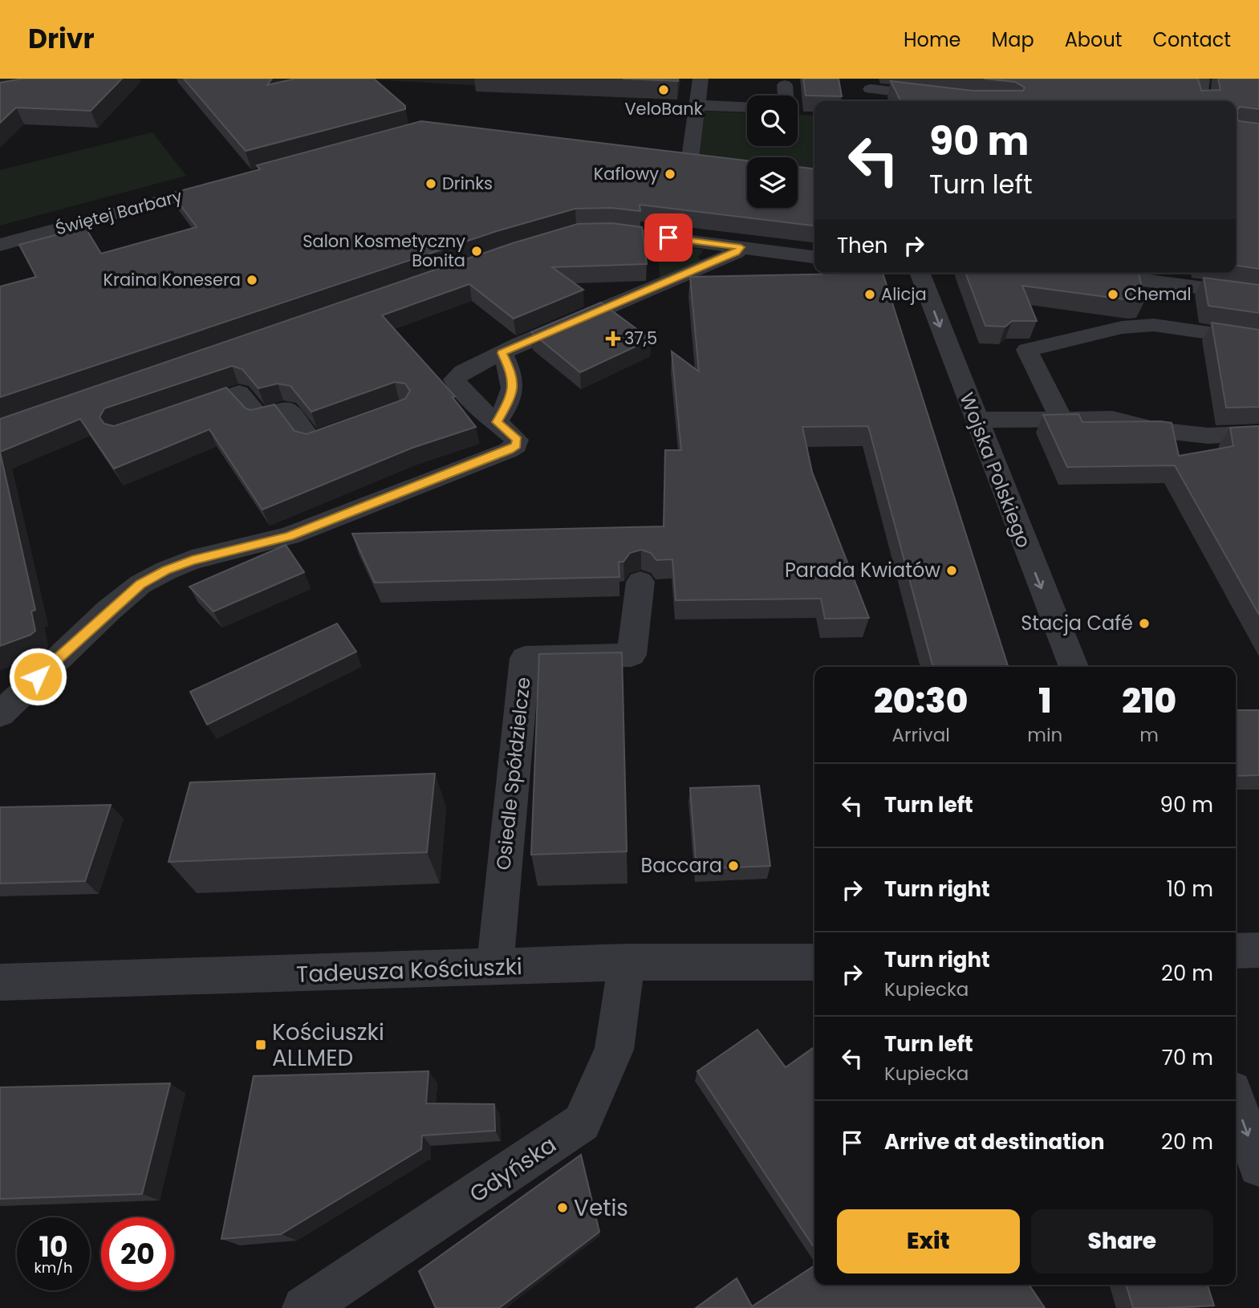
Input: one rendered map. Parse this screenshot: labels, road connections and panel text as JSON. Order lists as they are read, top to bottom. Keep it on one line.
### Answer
{"streets":{"street":["Świętej Barbary","Wojska Polskiego","Osiedle Spółdzielcze","Tadeusza Kościuszki","Gdyńska"]},"crossings":[["Osiedle Spółdzielcze","Tadeusza Kościuszki"],["Tadeusza Kościuszki","Gdyńska"]],"one_way":["Wojska Polskiego"],"places":{"other":["VeloBank","Kaflowy","Drinks","Salon Kosmetyczny Bonita","Kraina Konesera","Alicja","Chemal","Parada Kwiatów","Stacja Café","Baccara","Vetis"],"health":["37,5"],"transit":["Kościuszki ALLMED"]},"page":{"header":"Drivr","nav":["Home","Map","About","Contact"],"turn":["90 m","Turn left"],"then":"Then","eta":["20:30","Arrival","1","min","210","m"],"list":[{"name":"Turn left","value":"90 m"},{"name":"Turn right","value":"10 m"},{"name":"Turn right","note":"Kupiecka","value":"20 m"},{"name":"Turn left","note":"Kupiecka","value":"70 m"},{"name":"Arrive at destination","value":"20 m"}],"buttons":["Exit","Share"],"speed":"10 km/h","limit":"20"}}
